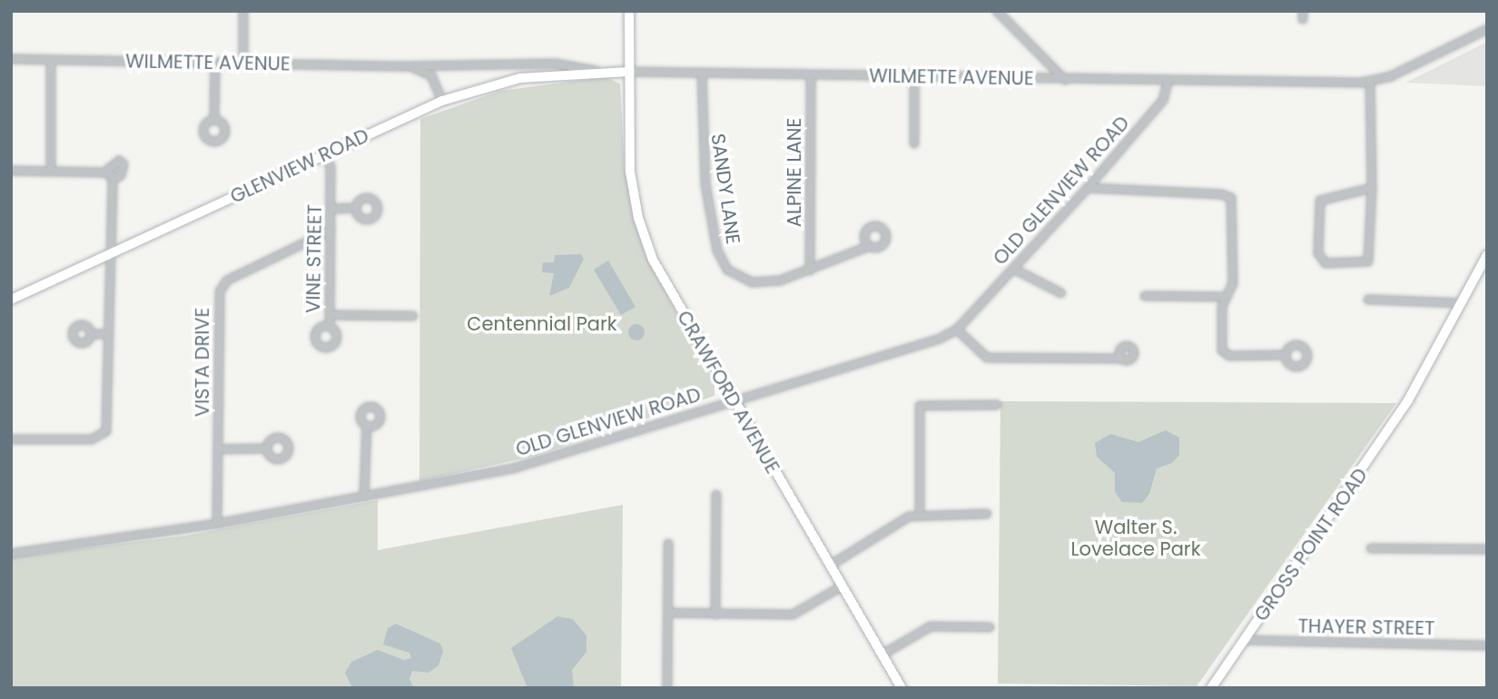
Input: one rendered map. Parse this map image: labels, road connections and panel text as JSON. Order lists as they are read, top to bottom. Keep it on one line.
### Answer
{"streets":{"main road":["WILMETTE AVENUE","GLENVIEW ROAD","CRAWFORD AVENUE","GROSS POINT ROAD"],"street":["ALPINE LANE","SANDY LANE","OLD GLENVIEW ROAD","VINE STREET","VISTA DRIVE","THAYER STREET"]},"crossings":[["WILMETTE AVENUE","GLENVIEW ROAD"],["WILMETTE AVENUE","ALPINE LANE"],["WILMETTE AVENUE","SANDY LANE"],["WILMETTE AVENUE","OLD GLENVIEW ROAD"],["WILMETTE AVENUE","CRAWFORD AVENUE"],["GLENVIEW ROAD","VINE STREET"],["ALPINE LANE","SANDY LANE"],["OLD GLENVIEW ROAD","VISTA DRIVE"],["OLD GLENVIEW ROAD","CRAWFORD AVENUE"],["VINE STREET","VISTA DRIVE"],["GROSS POINT ROAD","THAYER STREET"]],"parks":["Centennial Park","Walter S. Lovelace Park"]}
